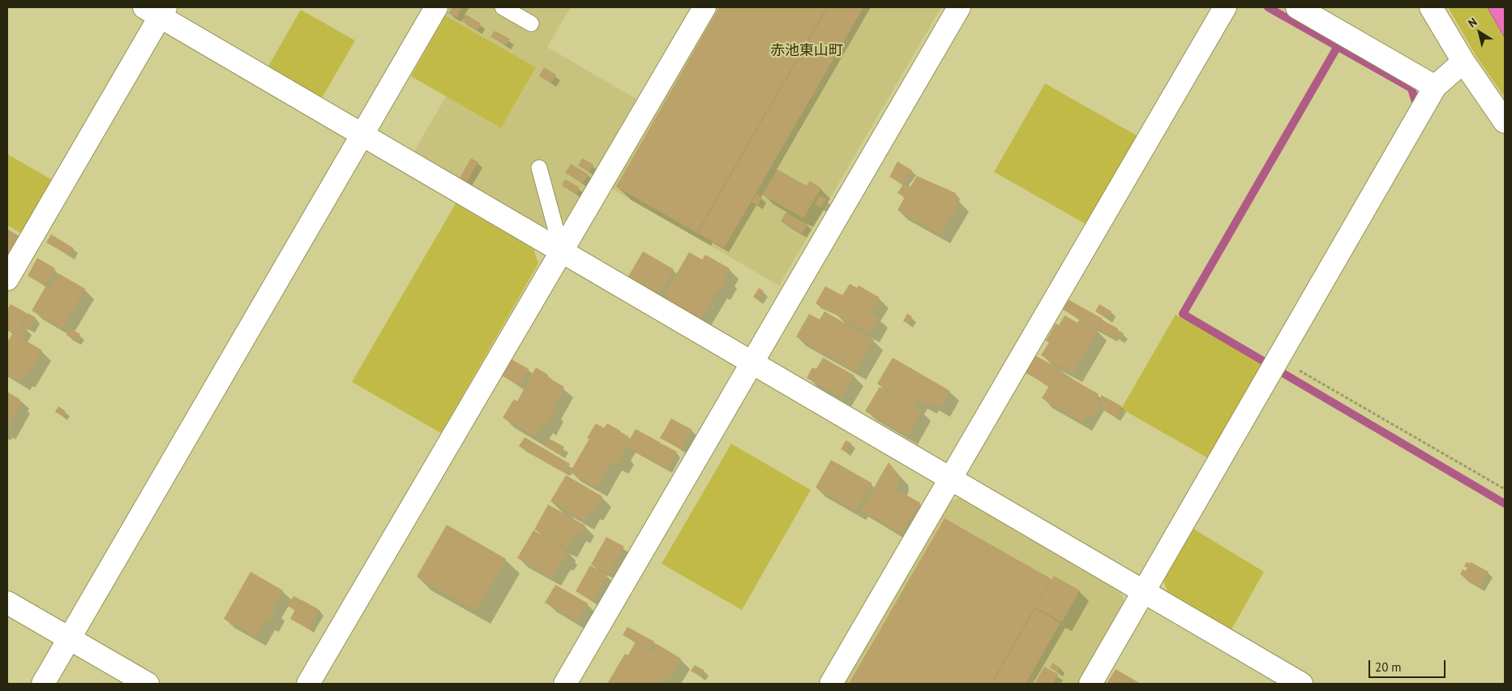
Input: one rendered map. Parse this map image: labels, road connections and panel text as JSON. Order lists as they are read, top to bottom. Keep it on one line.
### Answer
{"districts":["赤池東山町"],"scale_bar":"20 m","north":"top left"}
